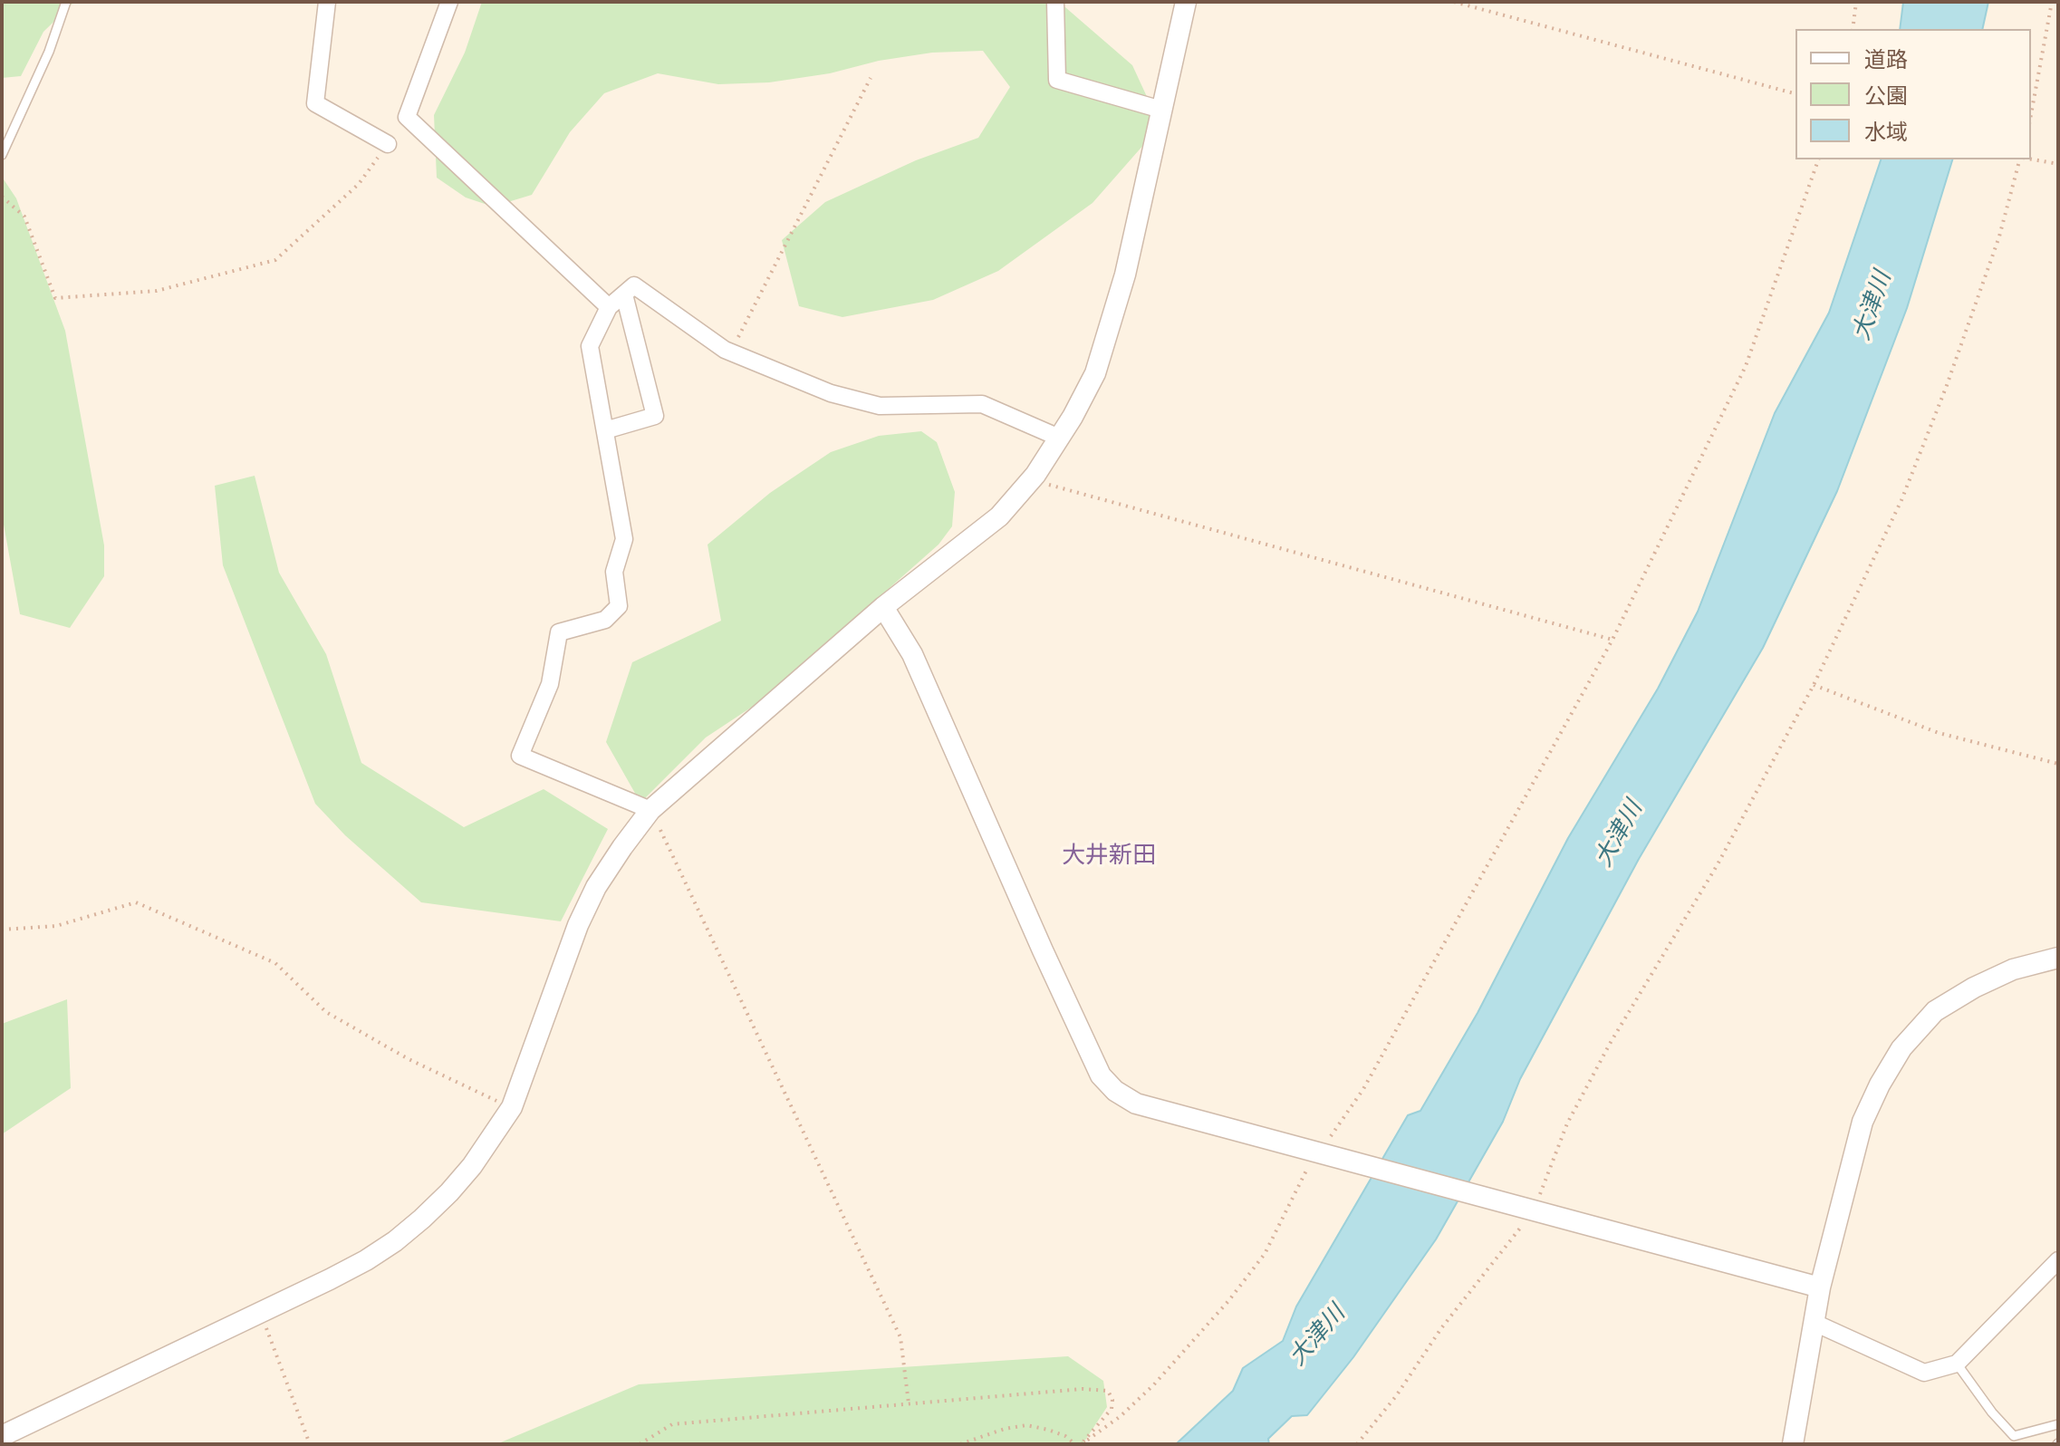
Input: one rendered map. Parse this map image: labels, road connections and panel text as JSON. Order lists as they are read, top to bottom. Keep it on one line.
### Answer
{"districts":["大井新田"],"water":["大津川"],"legend":["道路","公園","水域"]}
